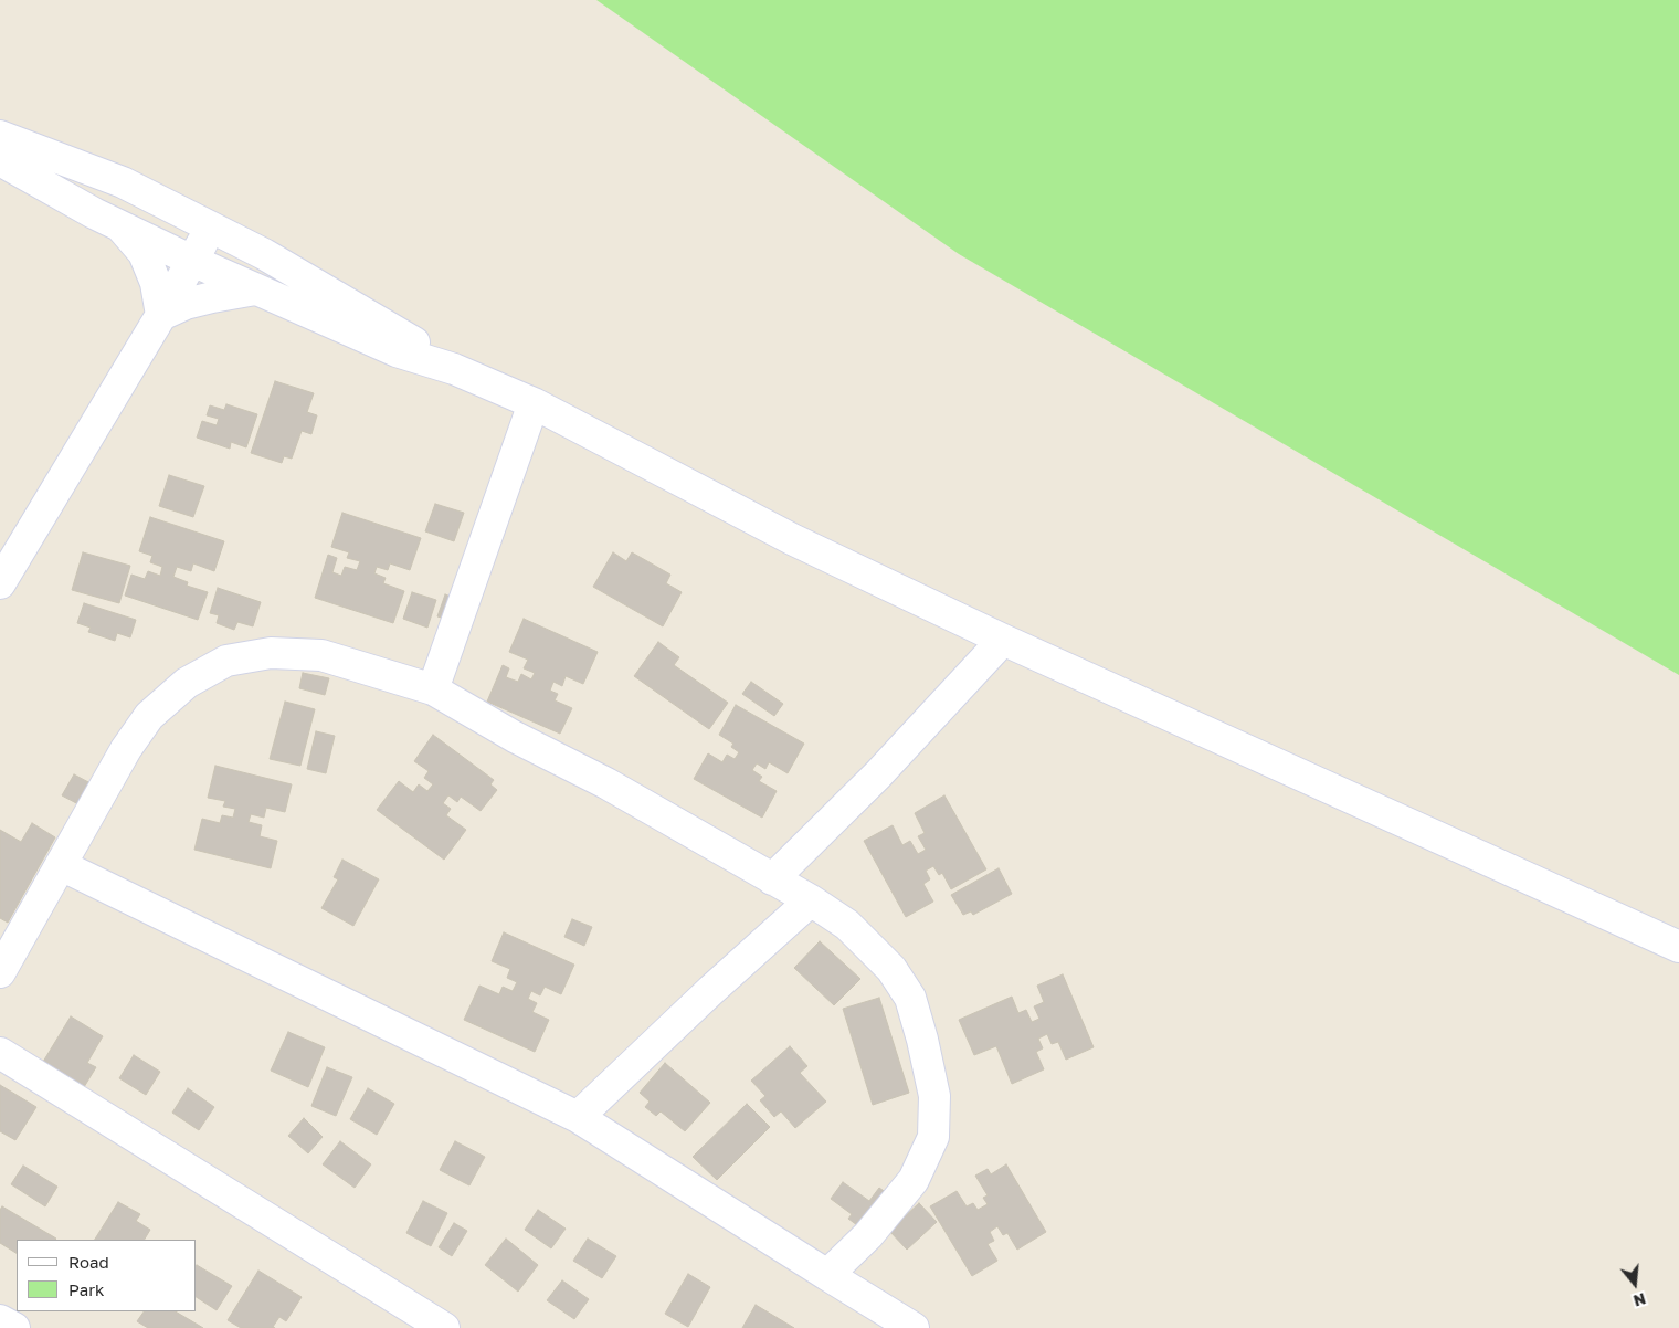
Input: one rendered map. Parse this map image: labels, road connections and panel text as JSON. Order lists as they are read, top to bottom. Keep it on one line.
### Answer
{"legend":["Road","Park"],"north":"bottom"}
